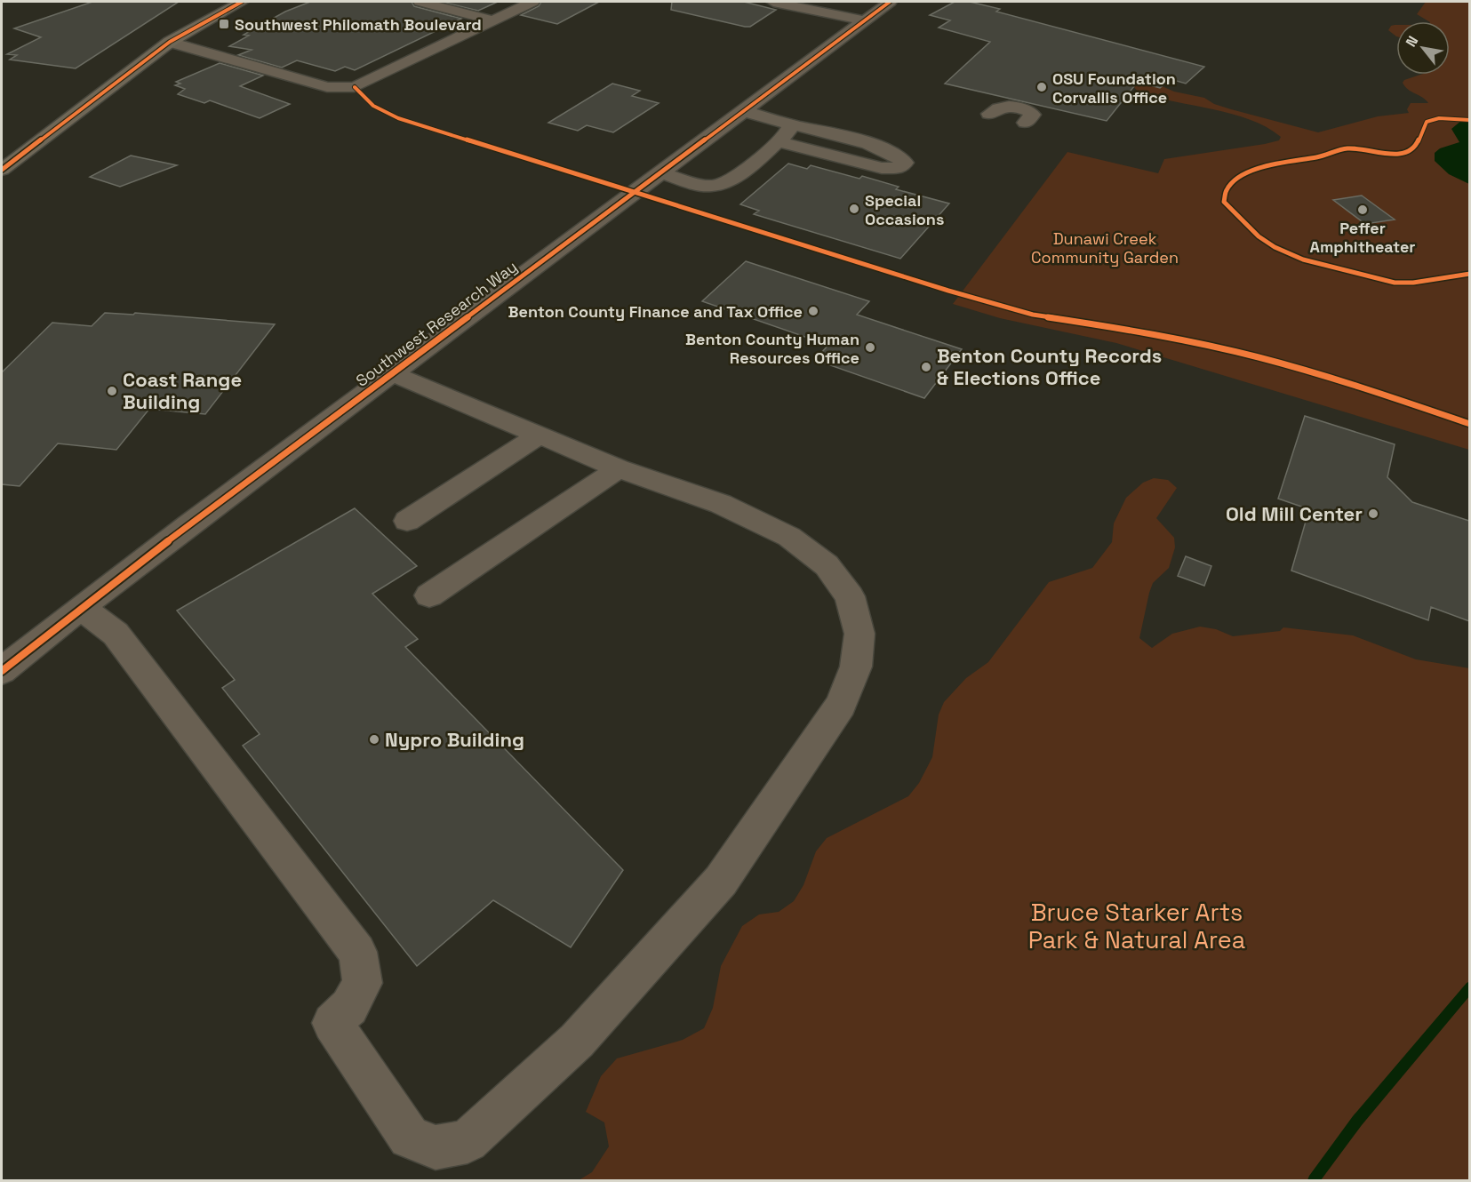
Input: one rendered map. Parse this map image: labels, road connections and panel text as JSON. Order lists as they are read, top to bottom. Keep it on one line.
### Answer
{"streets":{"street":["Southwest Research Way"]},"parks":["Dunawi Creek Community Garden","Bruce Starker Arts Park & Natural Area"],"places":{"transit":["Southwest Philomath Boulevard"],"other":["OSU Foundation Corvallis Office","Special Occasions","Peffer Amphitheater","Benton County Finance and Tax Office","Benton County Human Resources Office","Benton County Records & Elections Office","Coast Range Building","Old Mill Center","Nypro Building"]},"north":"top left"}
